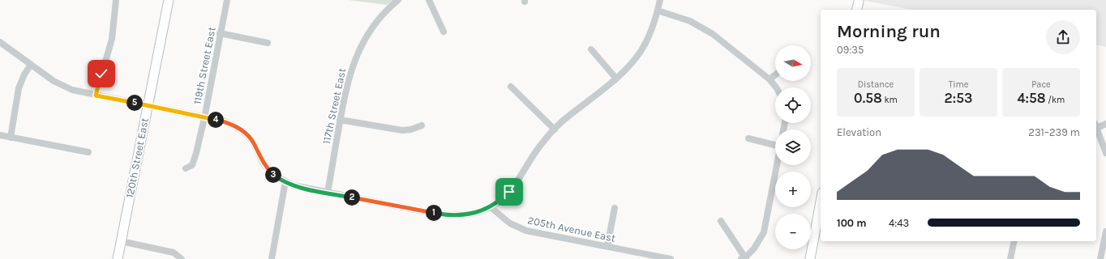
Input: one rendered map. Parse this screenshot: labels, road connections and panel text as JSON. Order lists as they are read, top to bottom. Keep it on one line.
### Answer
{"streets":{"street":["119th Street East","117th Street East","120th Street East","205th Avenue East"]},"north":"right","page":{"heading":["Morning run","09:35"],"map_buttons":["+","−"],"stats":[["Distance","0.58 km"],["Time","2:53"],["Pace","4:58 /km"]],"pins":["5","4","3","2","1"],"chart":["Elevation","231–239 m"],"list":[{"name":"100 m","note":"4:43"}]}}
